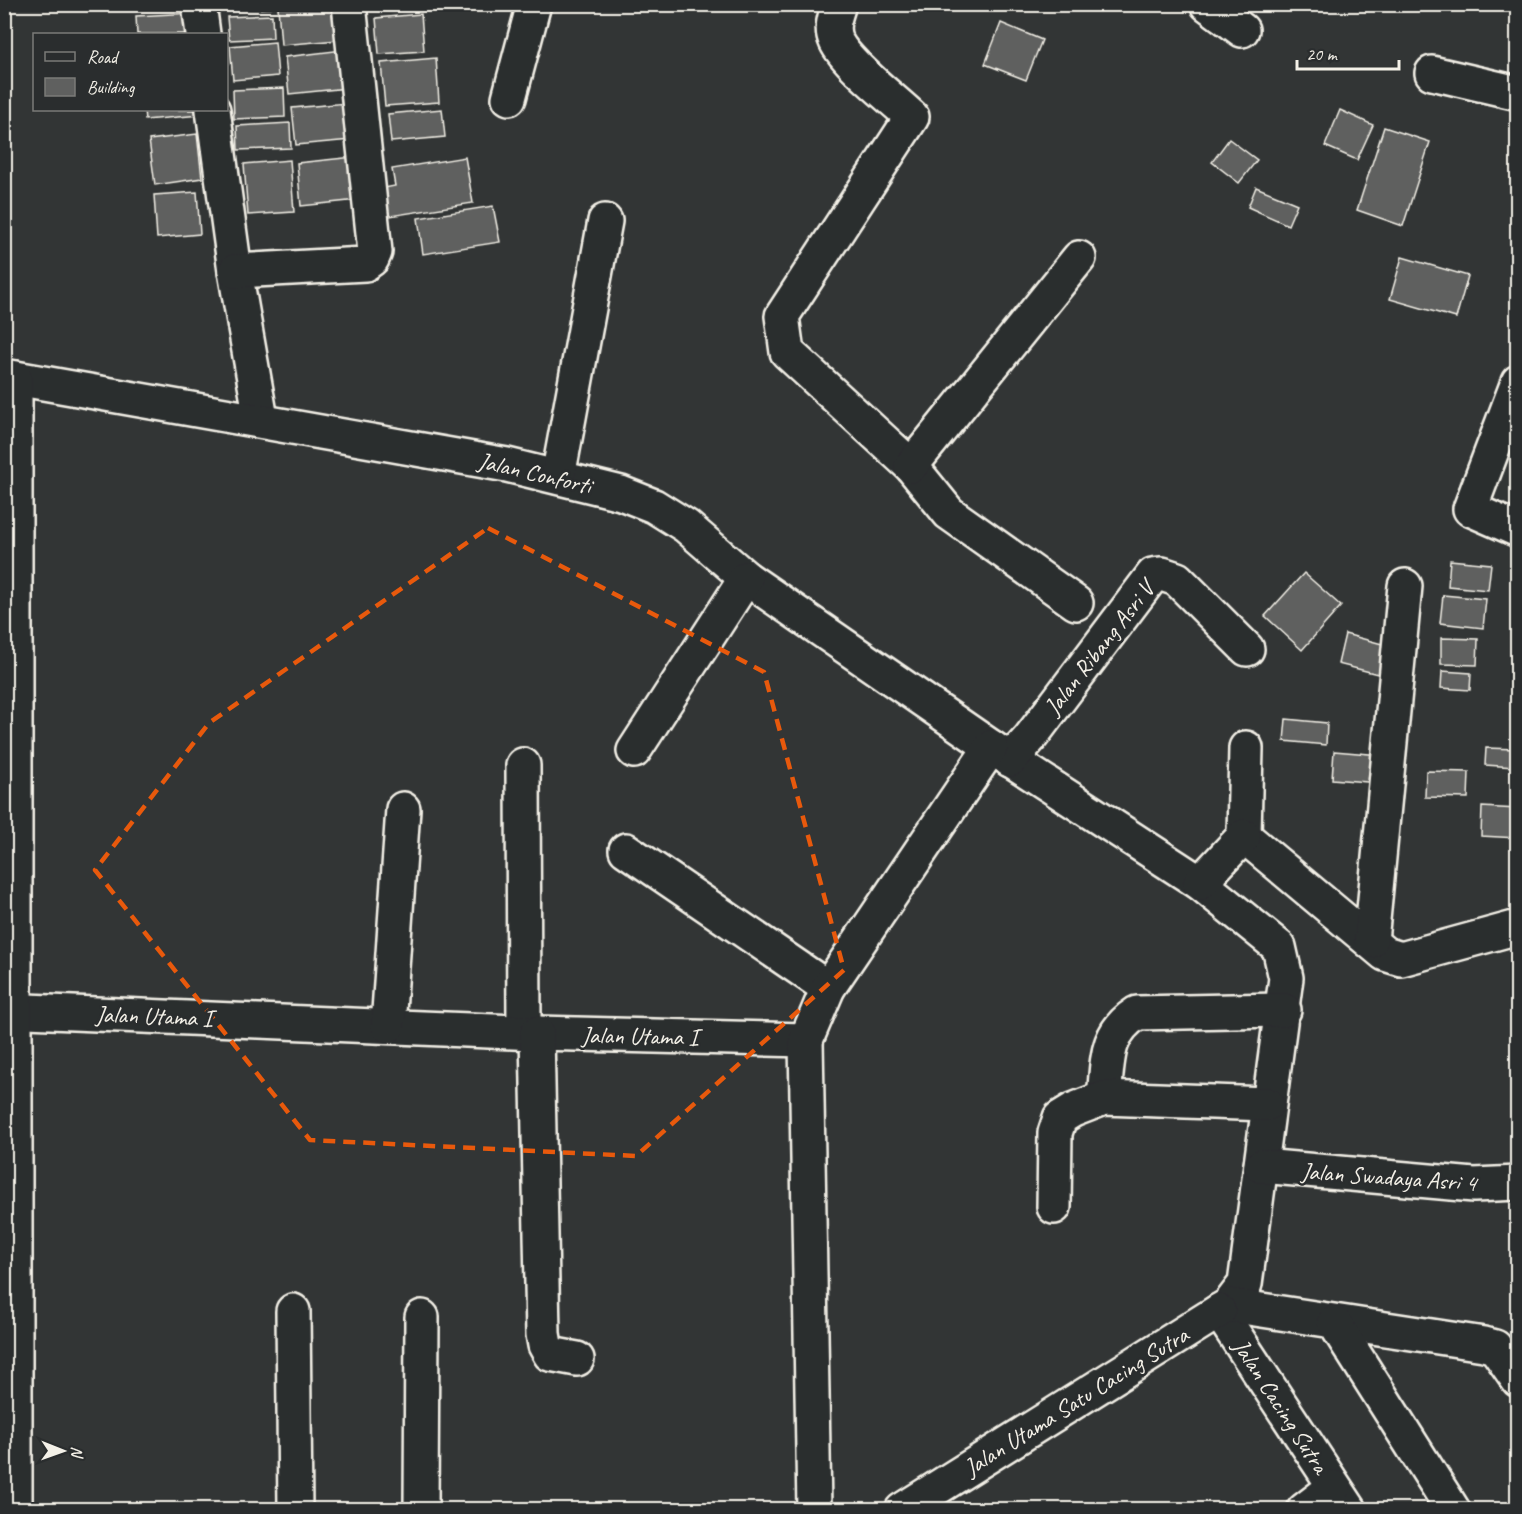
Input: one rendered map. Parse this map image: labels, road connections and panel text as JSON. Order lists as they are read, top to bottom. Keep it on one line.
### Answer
{"streets":{"street":["Jalan Conforti","Jalan Ribang Asri V","Jalan Utama I","Jalan Swadaya Asri 4","Jalan Utama Satu Cacing Sutra","Jalan Cacing Sutra"]},"crossings":[["Jalan Conforti","Jalan Ribang Asri V"],["Jalan Conforti","Jalan Swadaya Asri 4"],["Jalan Conforti","Jalan Utama Satu Cacing Sutra"],["Jalan Conforti","Jalan Cacing Sutra"],["Jalan Utama Satu Cacing Sutra","Jalan Cacing Sutra"]],"legend":["Road","Building"],"scale_bar":"20 m","north":"right"}
